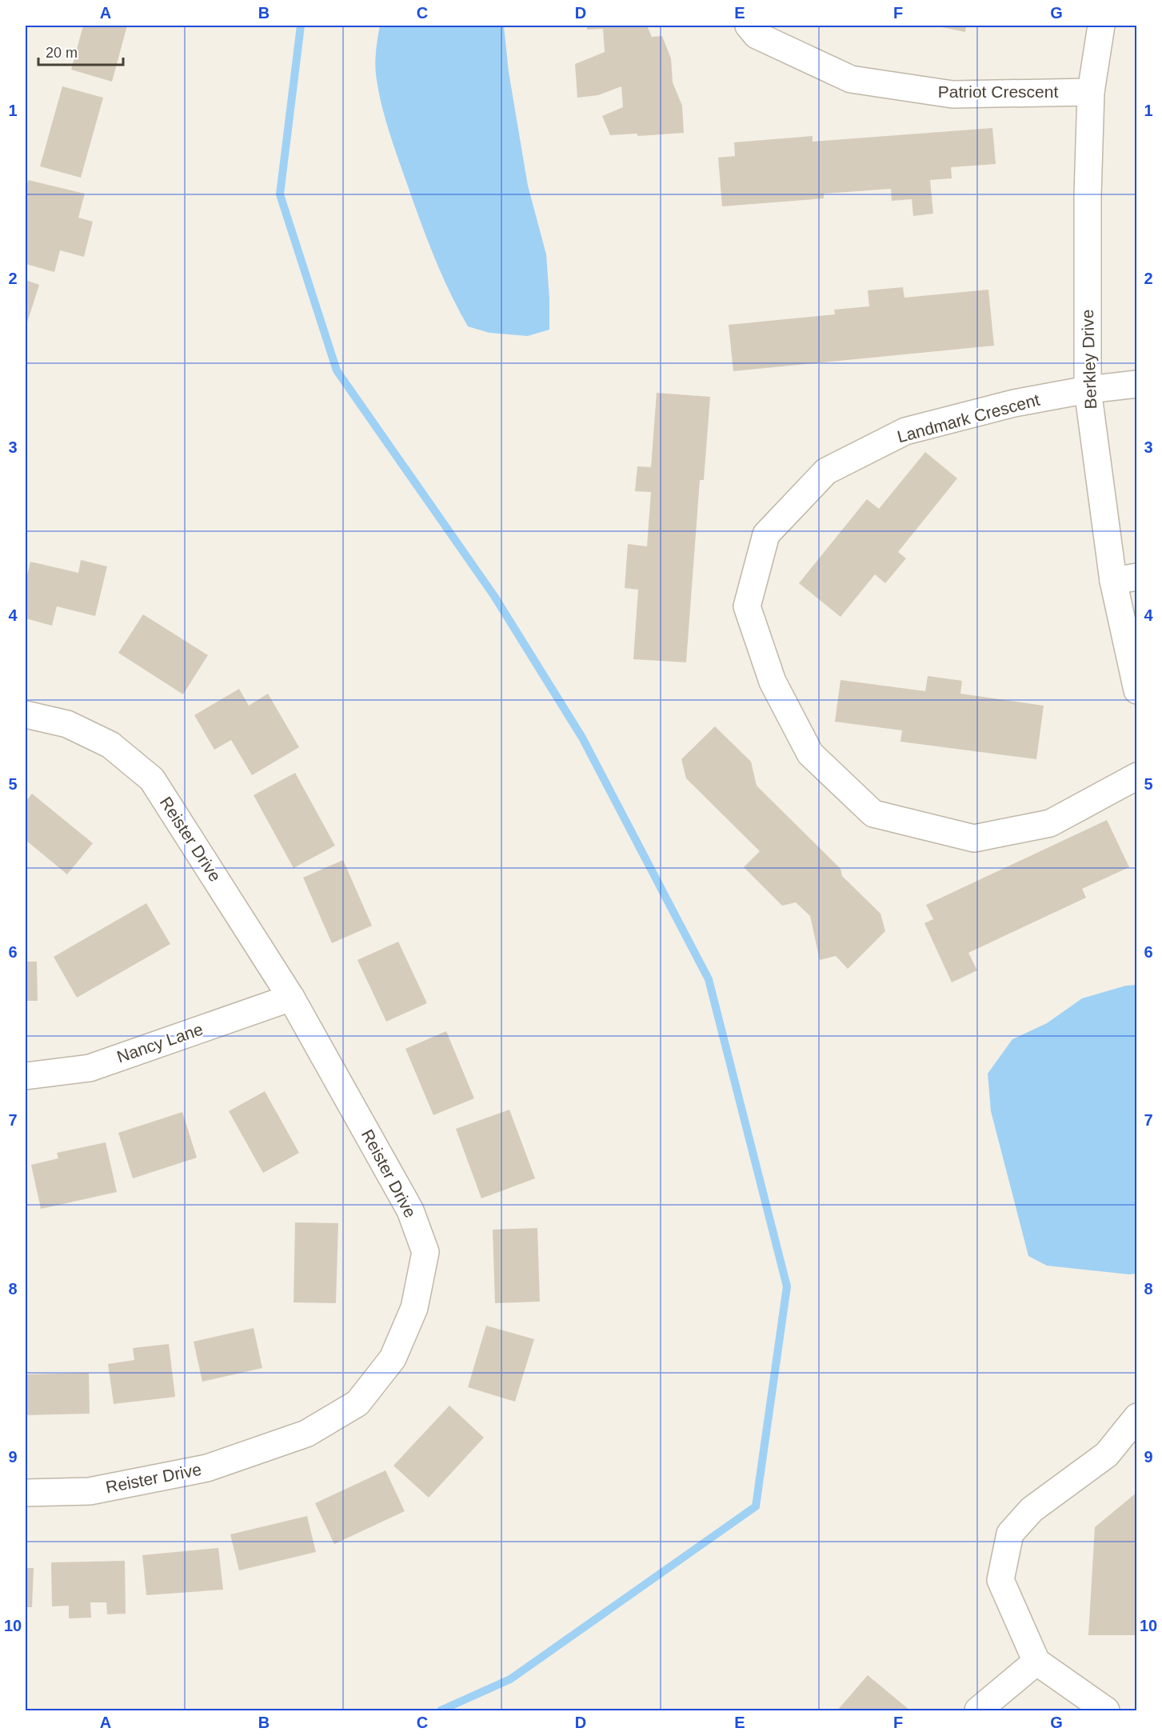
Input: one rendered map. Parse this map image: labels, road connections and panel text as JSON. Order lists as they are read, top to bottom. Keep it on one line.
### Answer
{"streets":{"street":["Patriot Crescent","Berkley Drive","Landmark Crescent","Reister Drive","Nancy Lane"]},"crossings":[["Patriot Crescent","Berkley Drive"],["Berkley Drive","Landmark Crescent"],["Reister Drive","Nancy Lane"]],"scale_bar":"20 m","grid":{"columns":["A","B","C","D","E","F","G"],"rows":["1","2","3","4","5","6","7","8","9","10"]}}
